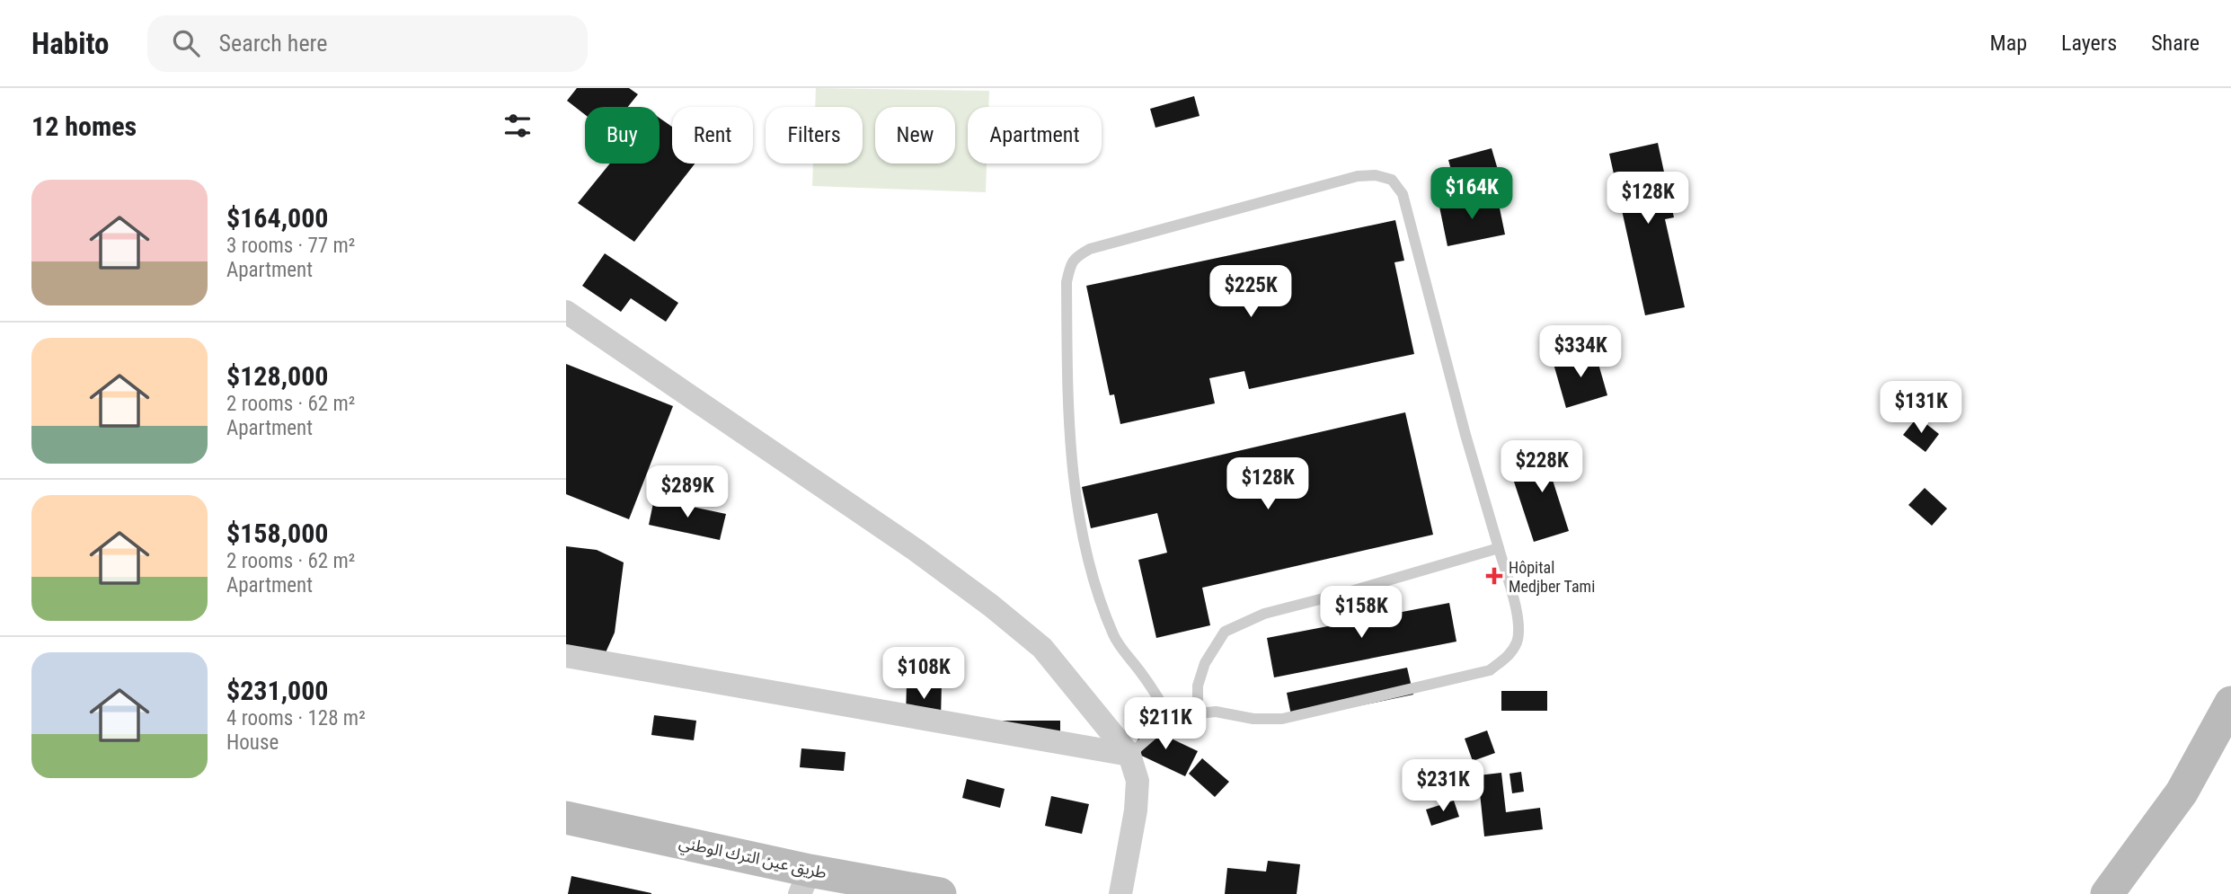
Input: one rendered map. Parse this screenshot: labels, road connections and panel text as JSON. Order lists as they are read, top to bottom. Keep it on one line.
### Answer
{"streets":{"main road":["طريق عين الترك الوطني"]},"places":{"health":["Hôpital Medjber Tami"]},"page":{"header":"Habito","search":"Search here","nav":["Map","Layers","Share"],"heading":"12 homes","chip":["Buy","Rent","Filters","New","Apartment"],"list":[{"name":"$164,000","note":"3 rooms · 77 m² · Apartment"},{"name":"$128,000","note":"2 rooms · 62 m² · Apartment"},{"name":"$158,000","note":"2 rooms · 62 m² · Apartment"},{"name":"$231,000","note":"4 rooms · 128 m² · House"}],"price":["$164K","$128K","$225K","$334K","$131K","$228K","$128K","$289K","$158K","$108K","$211K","$231K"]}}
